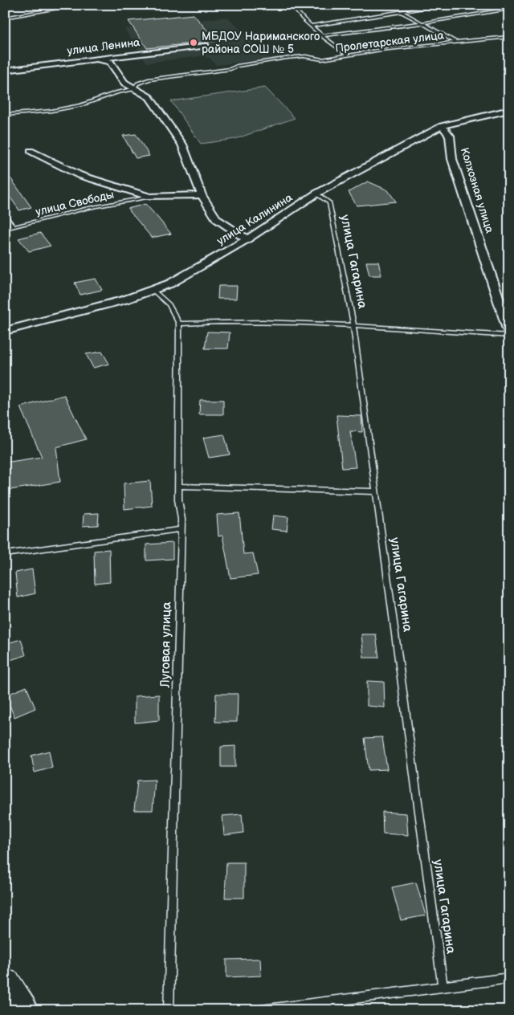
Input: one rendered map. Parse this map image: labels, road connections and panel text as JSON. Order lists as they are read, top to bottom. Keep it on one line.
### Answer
{"streets":{"street":["улица Ленина","Колхозная улица","улица Калинина"],"lane":["Пролетарская улица","улица Свободы","улица Гагарина","Луговая улица"]},"crossings":[["Колхозная улица","улица Калинина"],["улица Калинина","улица Гагарина"],["улица Калинина","Луговая улица"]],"places":["МБДОУ Нариманского района СОШ № 5"]}
